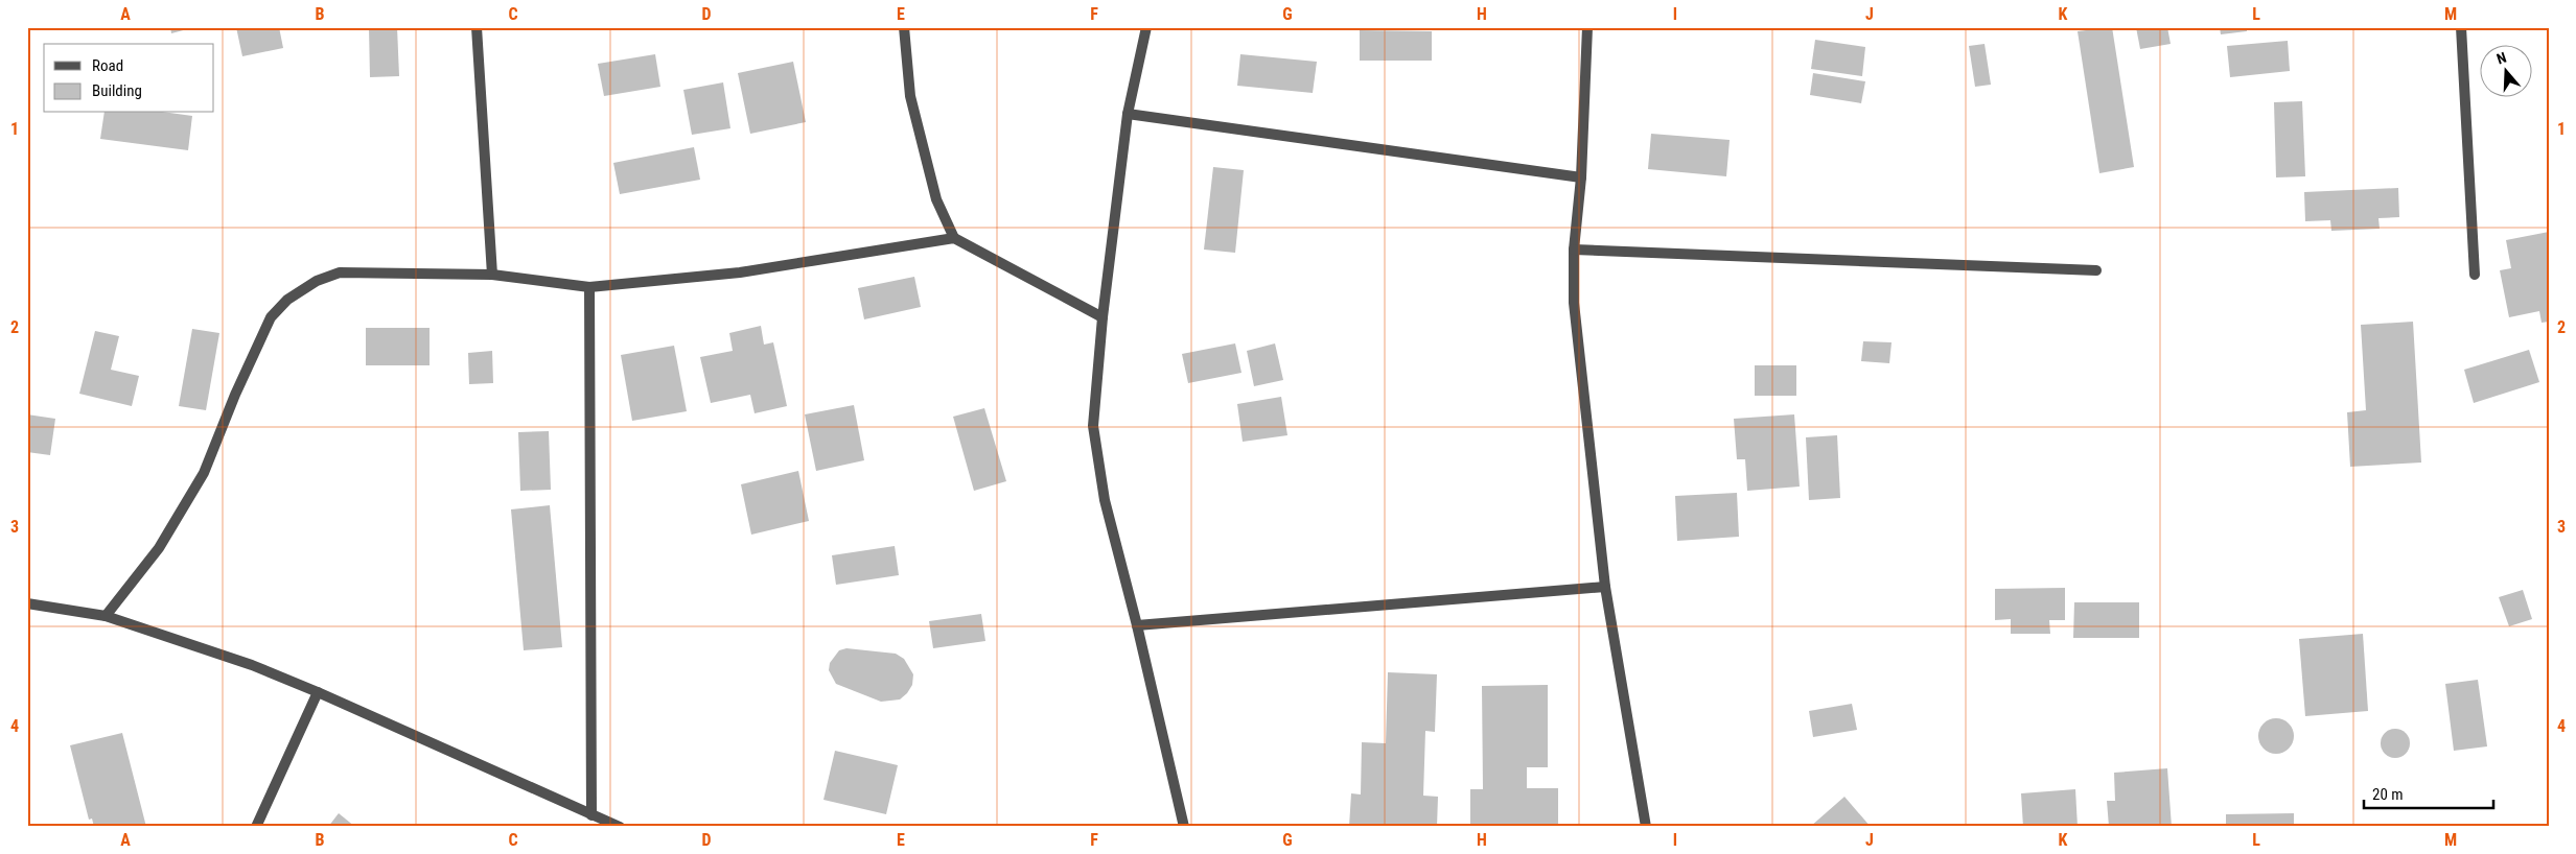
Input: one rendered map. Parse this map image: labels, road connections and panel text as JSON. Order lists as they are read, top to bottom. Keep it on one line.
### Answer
{"legend":["Road","Building"],"scale_bar":"20 m","north":"top","grid":{"columns":["A","B","C","D","E","F","G","H","I","J","K","L","M"],"rows":["1","2","3","4"]}}
